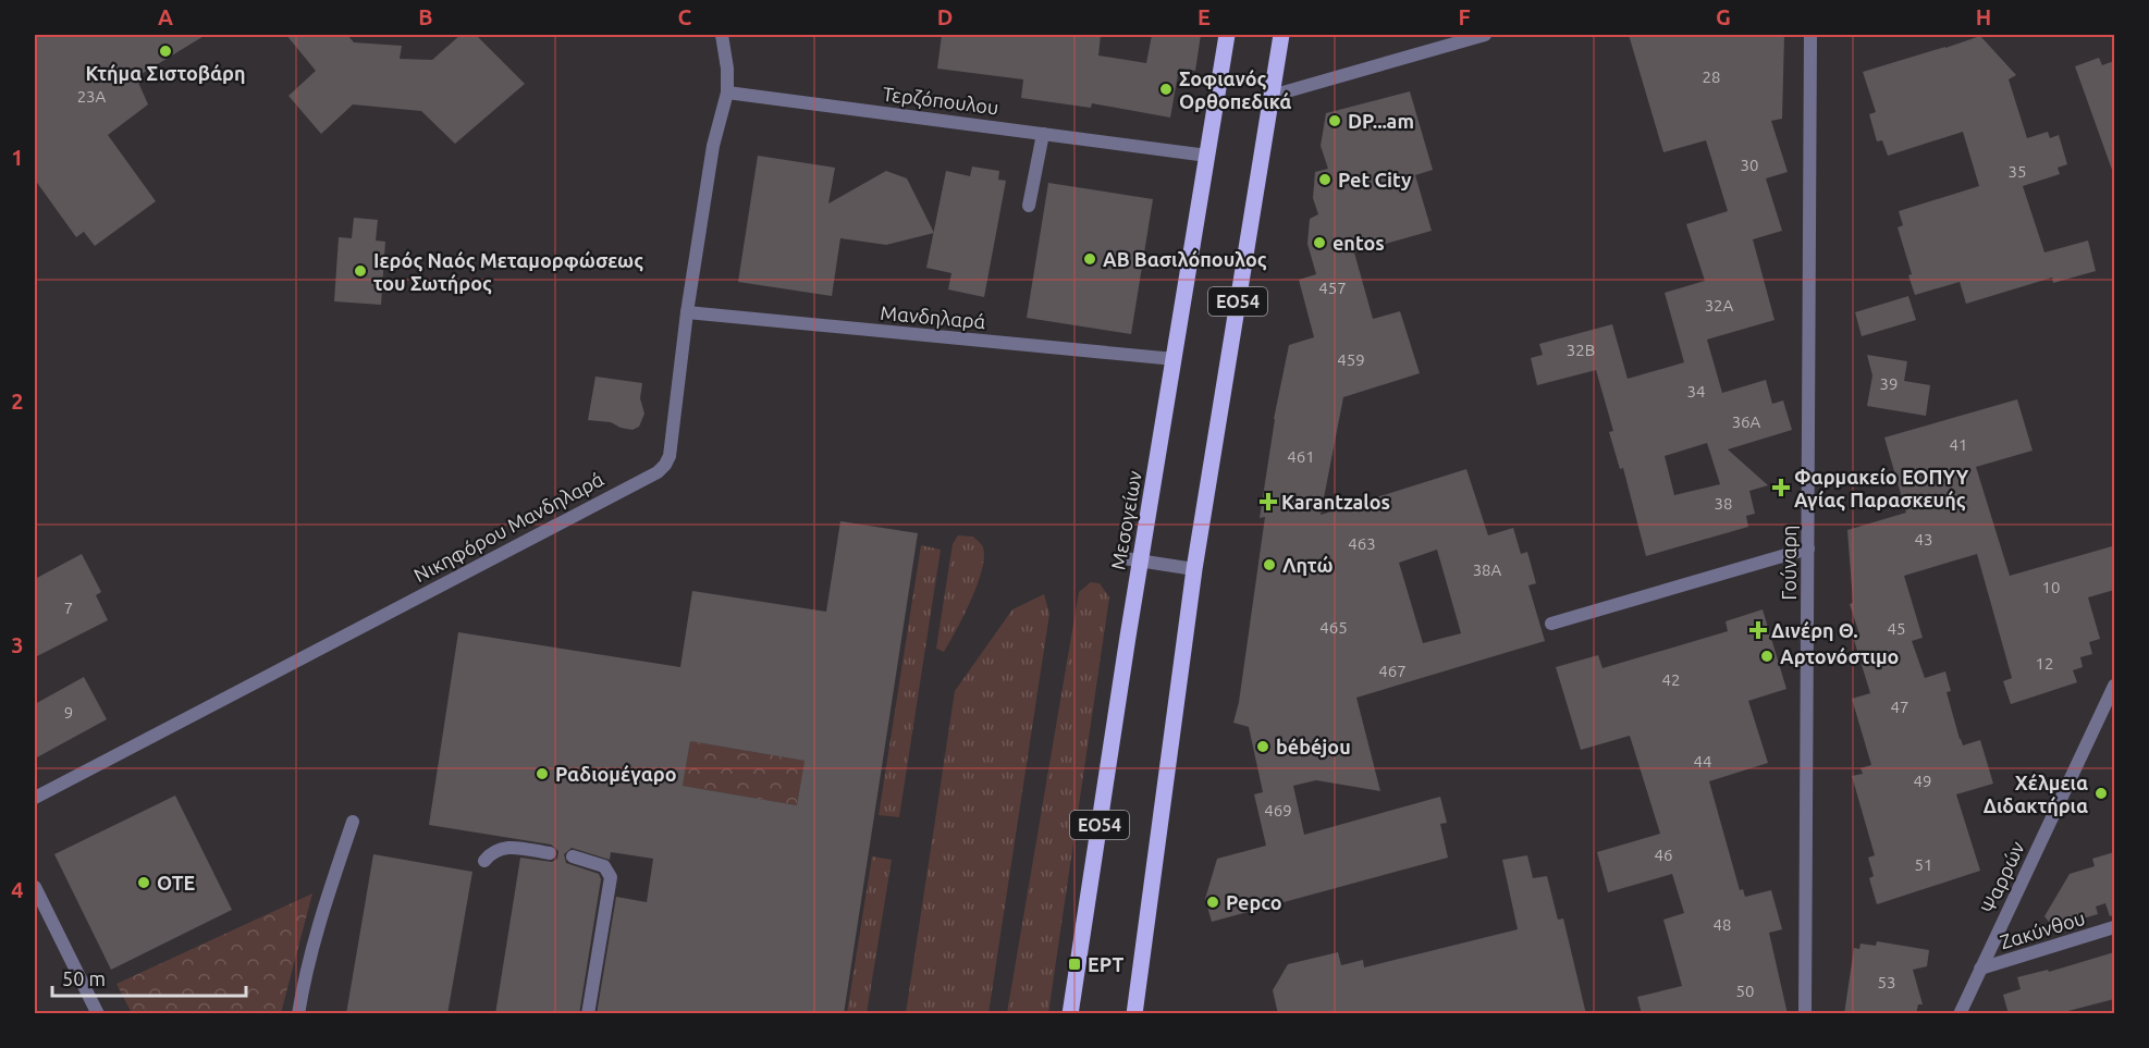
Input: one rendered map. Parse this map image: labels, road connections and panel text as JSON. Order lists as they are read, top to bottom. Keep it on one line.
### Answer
{"streets":{"main road":["ΕΟ54","Μεσογείων"],"street":["Τερζόπουλου","Μανδηλαρά","Νικηφόρου Μανδηλαρά","Γούναρη","Ψαρρών","Ζακύνθου"]},"crossings":[["Τερζόπουλου","Μεσογείων"],["Τερζόπουλου","Νικηφόρου Μανδηλαρά"],["Μανδηλαρά","Μεσογείων"],["Μανδηλαρά","Νικηφόρου Μανδηλαρά"],["Ψαρρών","Ζακύνθου"]],"places":{"other":["Κτήμα Σιστοβάρη","Σοφιανός Ορθοπεδικά","DP...am","Pet City","entos","ΑΒ Βασιλόπουλος","Ιερός Ναός Μεταμορφώσεως του Σωτήρος","Λητώ","Αρτονόστιμο","bébéjou","Ραδιομέγαρο","Χέλμεια Διδακτήρια","ΟΤΕ","Pepco"],"health":["Φαρμακείο ΕΟΠΥΥ Αγίας Παρασκευής","Karantzalos","Δινέρη Θ."],"transit":["ΕΡΤ"]},"house_numbers":["28","23Α","30","35","457","32Α","32Β","459","39","34","36Α","41","461","38","43","463","38Α","10","7","465","45","12","467","42","47","9","44","49","469","46","51","48","53","50"],"scale_bar":"50 m","grid":{"columns":["A","B","C","D","E","F","G","H"],"rows":["1","2","3","4"]}}
